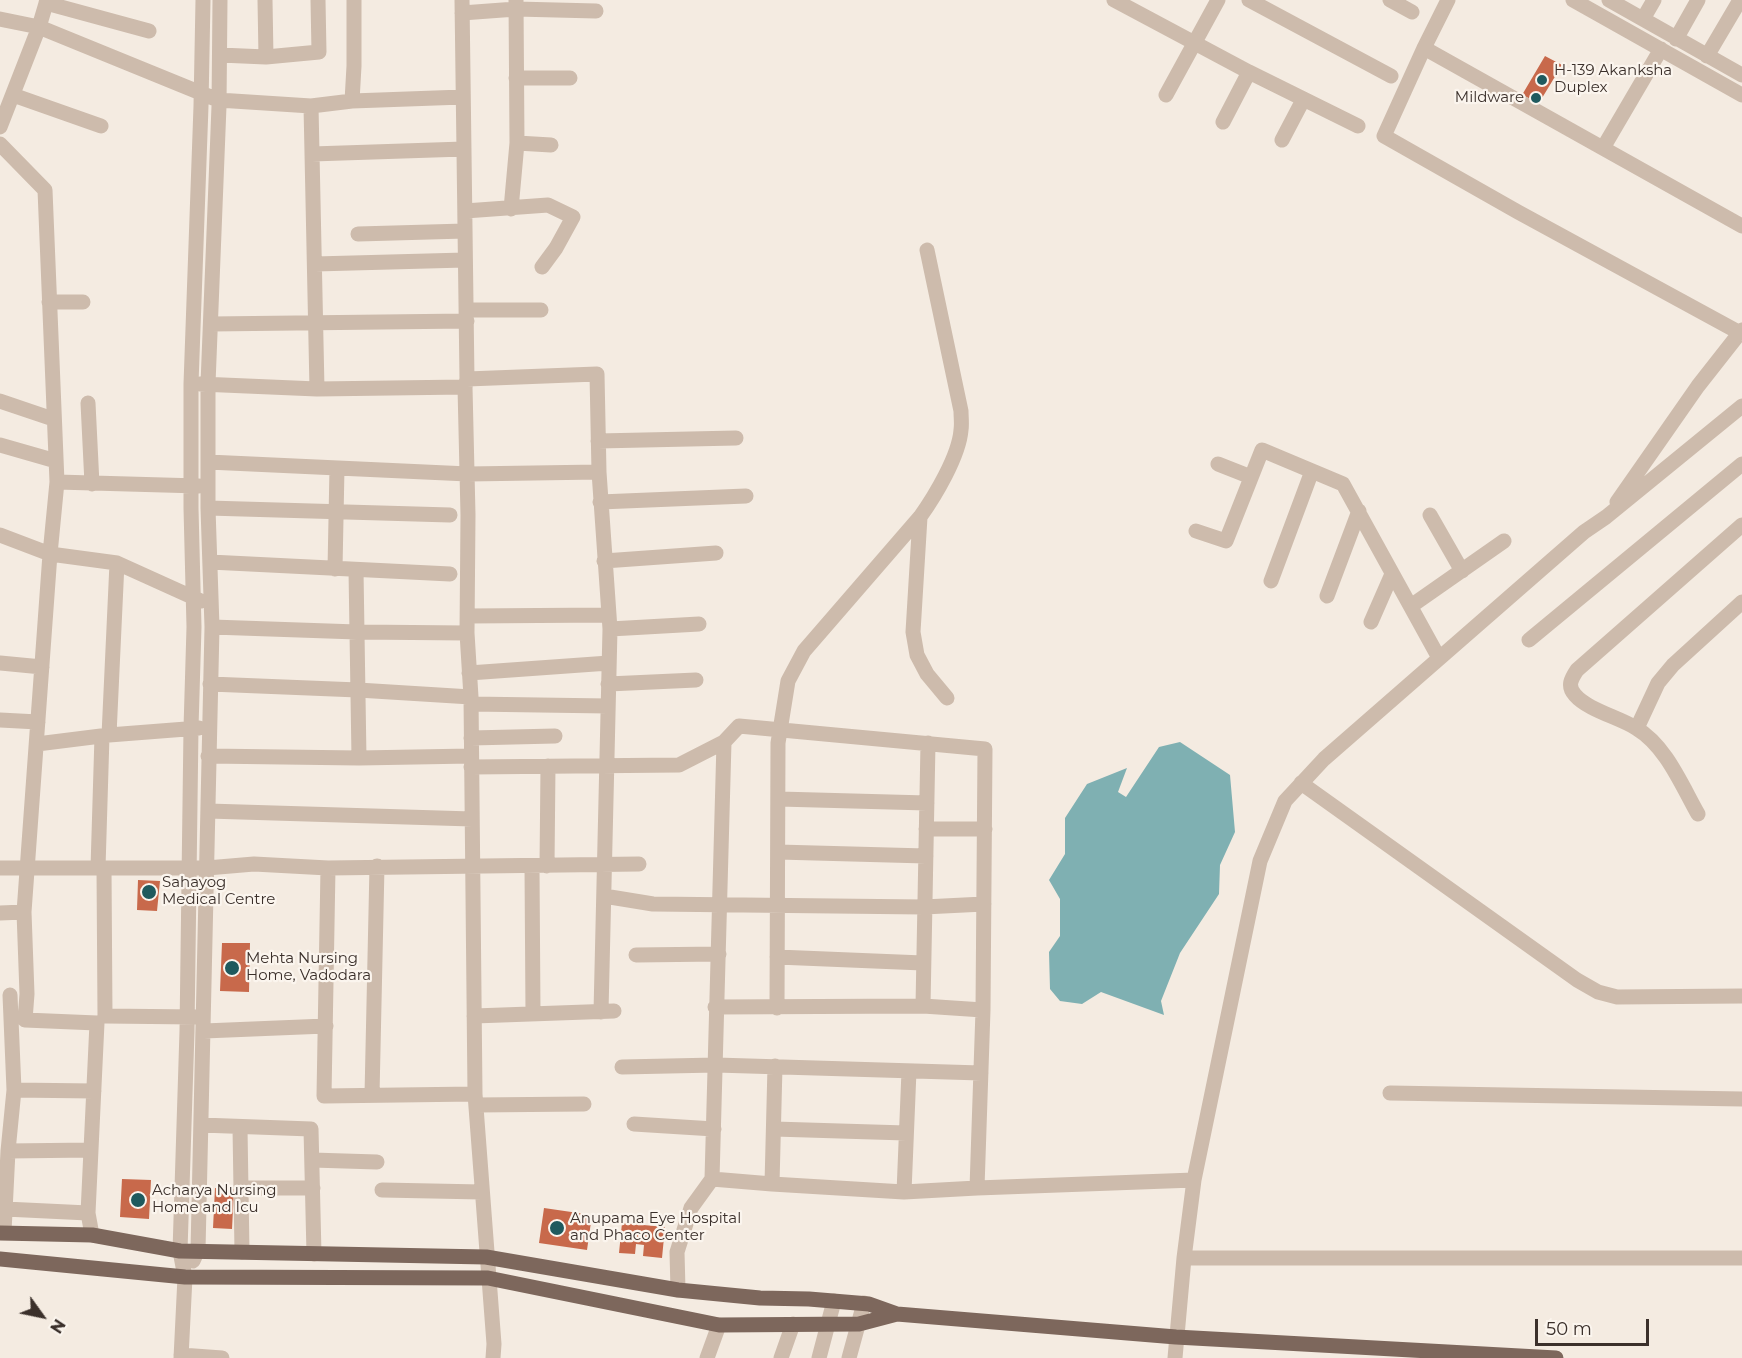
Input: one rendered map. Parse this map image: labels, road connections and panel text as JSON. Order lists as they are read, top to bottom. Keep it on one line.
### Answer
{"places":["H-139 Akanksha Duplex","Mildware","Sahayog Medical Centre","Mehta Nursing Home, Vadodara","Acharya Nursing Home and Icu","Anupama Eye Hospital and Phaco Center"],"scale_bar":"50 m","north":"bottom right"}
